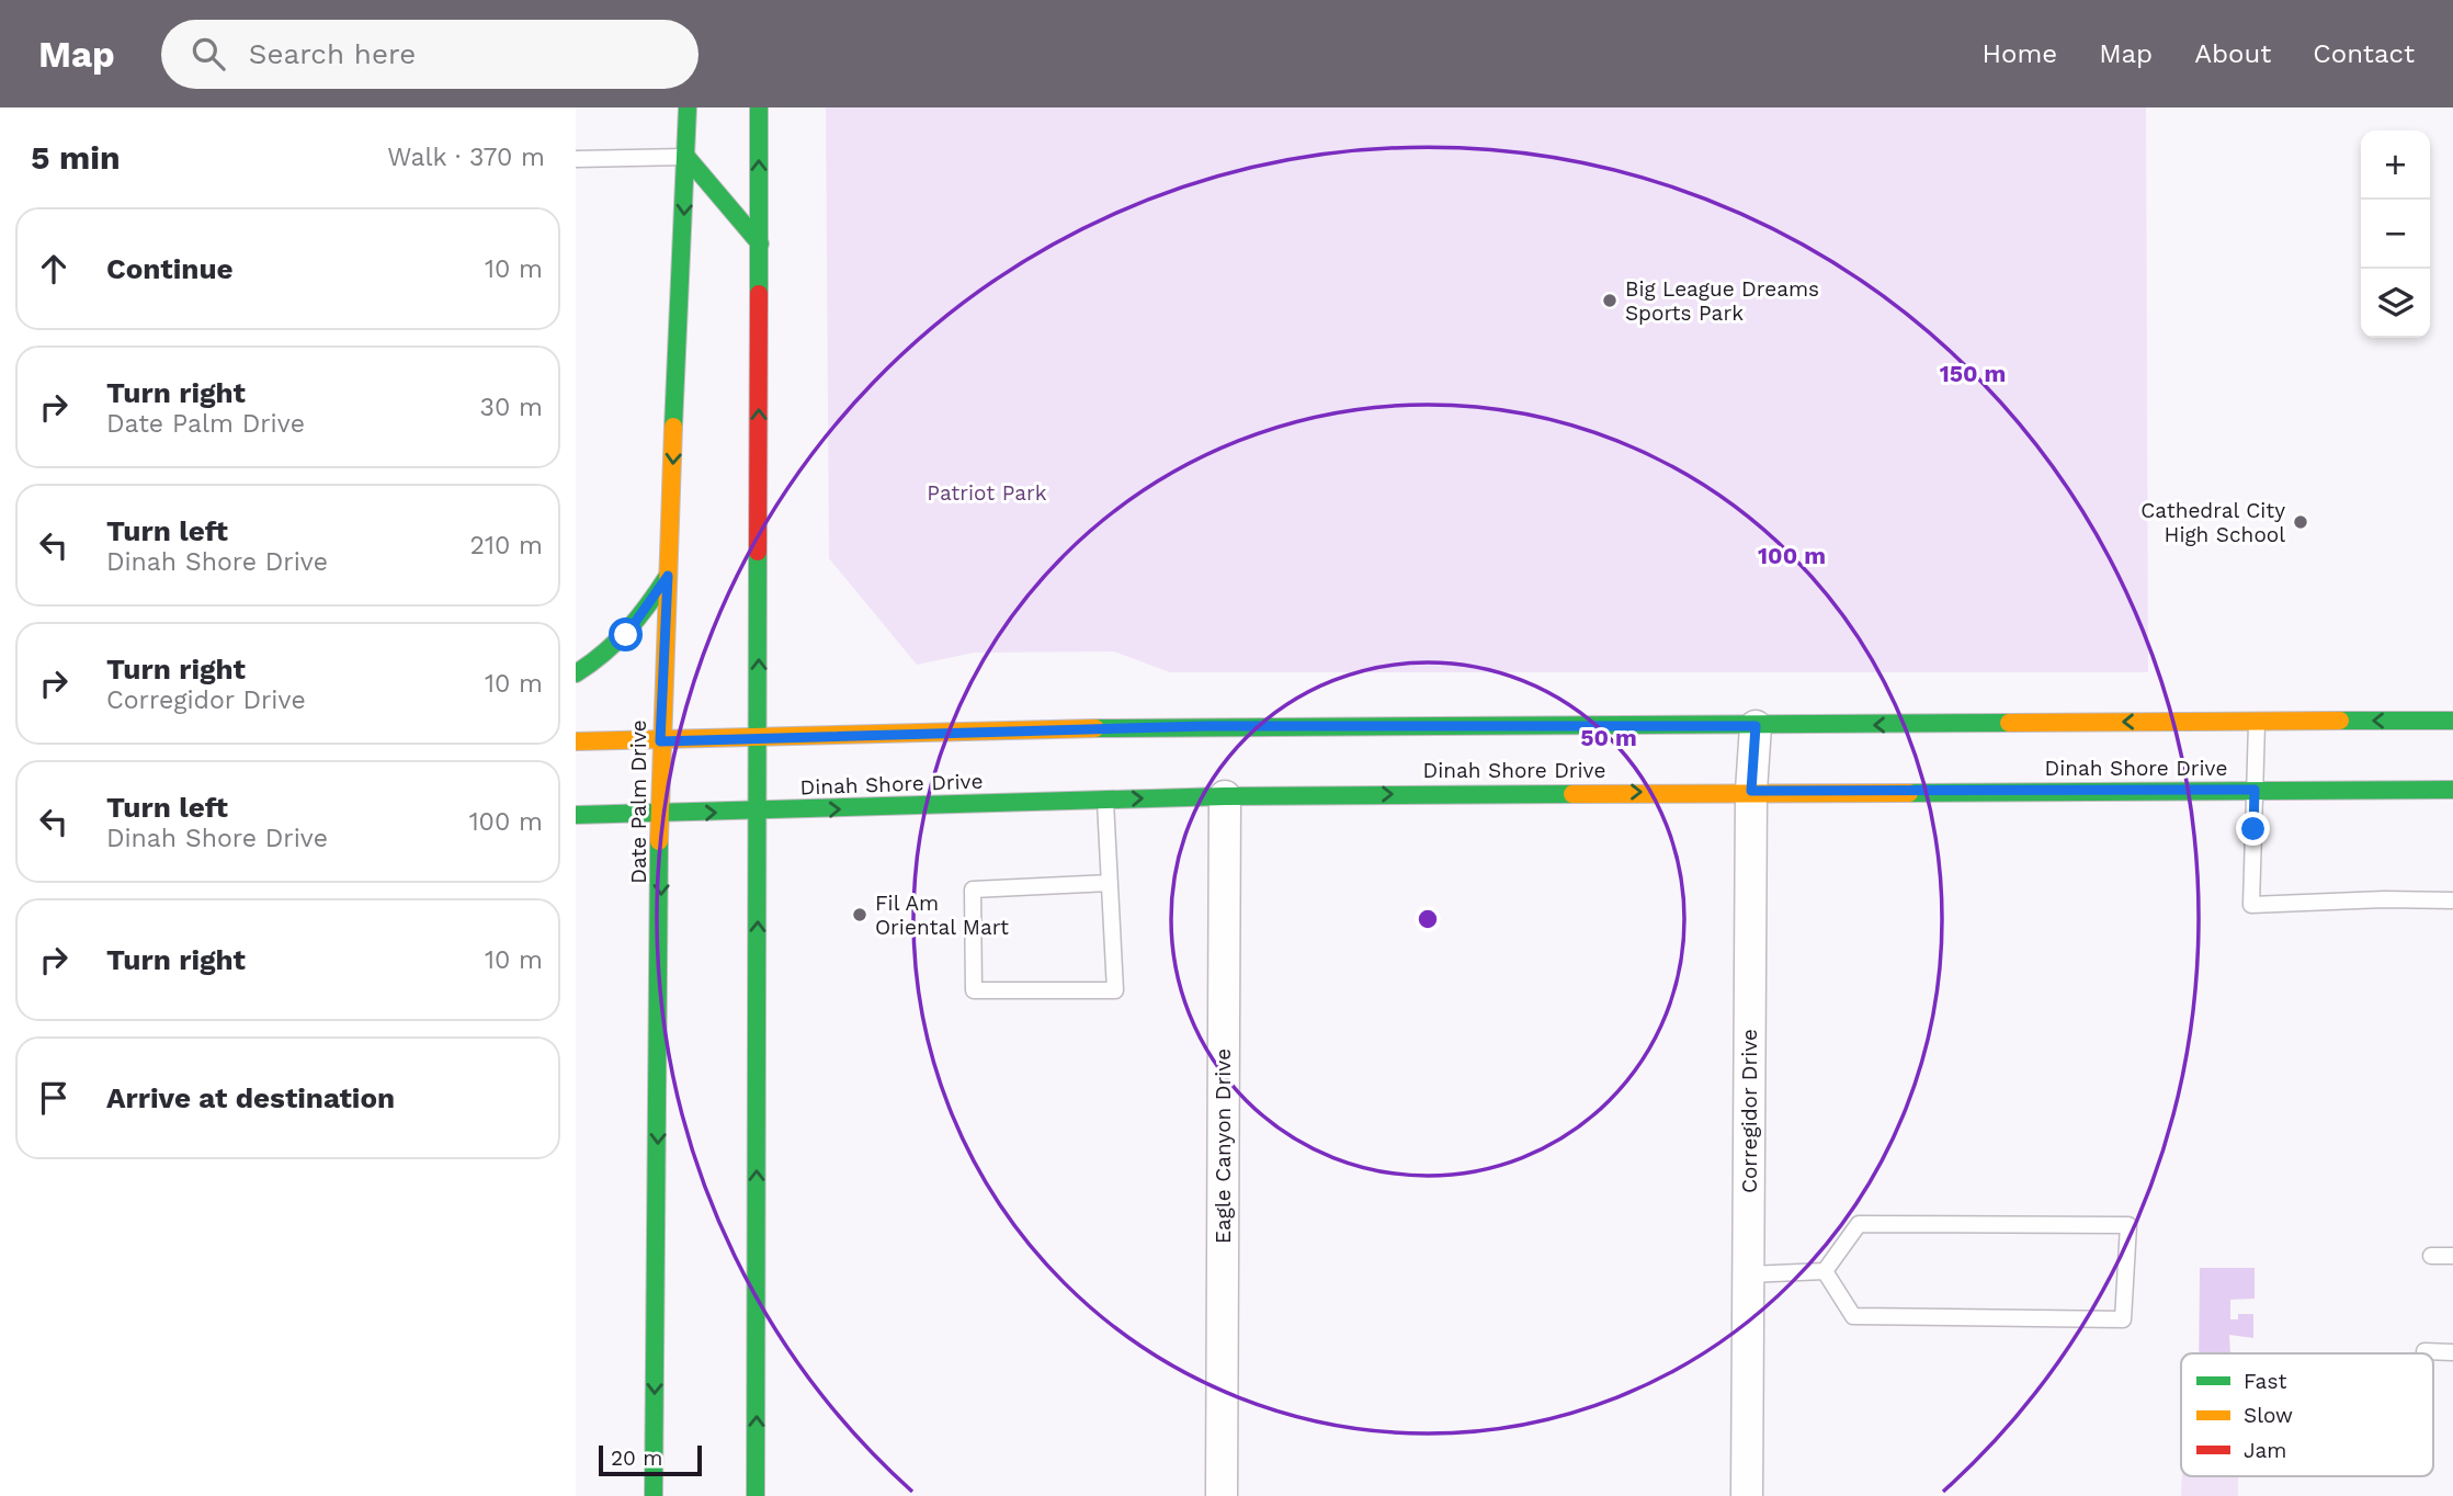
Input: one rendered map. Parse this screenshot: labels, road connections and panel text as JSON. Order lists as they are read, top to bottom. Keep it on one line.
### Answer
{"streets":{"main road":["Dinah Shore Drive","Date Palm Drive"],"street":["Corregidor Drive","Eagle Canyon Drive"]},"crossings":[["Dinah Shore Drive","Date Palm Drive"],["Dinah Shore Drive","Corregidor Drive"],["Dinah Shore Drive","Eagle Canyon Drive"]],"parks":["Patriot Park"],"places":["Big League Dreams Sports Park","Cathedral City High School","Fil Am Oriental Mart"],"legend":["Fast","Slow","Jam"],"scale_bar":"20 m","page":{"header":"Map","search":"Search here","nav":["Home","Map","About","Contact"],"heading":["5 min","Walk · 370 m"],"map_buttons":["+","−"],"list":[["Continue","10 m"],["Turn right","Date Palm Drive","30 m"],["Turn left","Dinah Shore Drive","210 m"],["Turn right","Corregidor Drive","10 m"],["Turn left","Dinah Shore Drive","100 m"],["Turn right","10 m"],"Arrive at destination"],"scale":"20 m"},"rings":["150 m","100 m","50 m"]}
